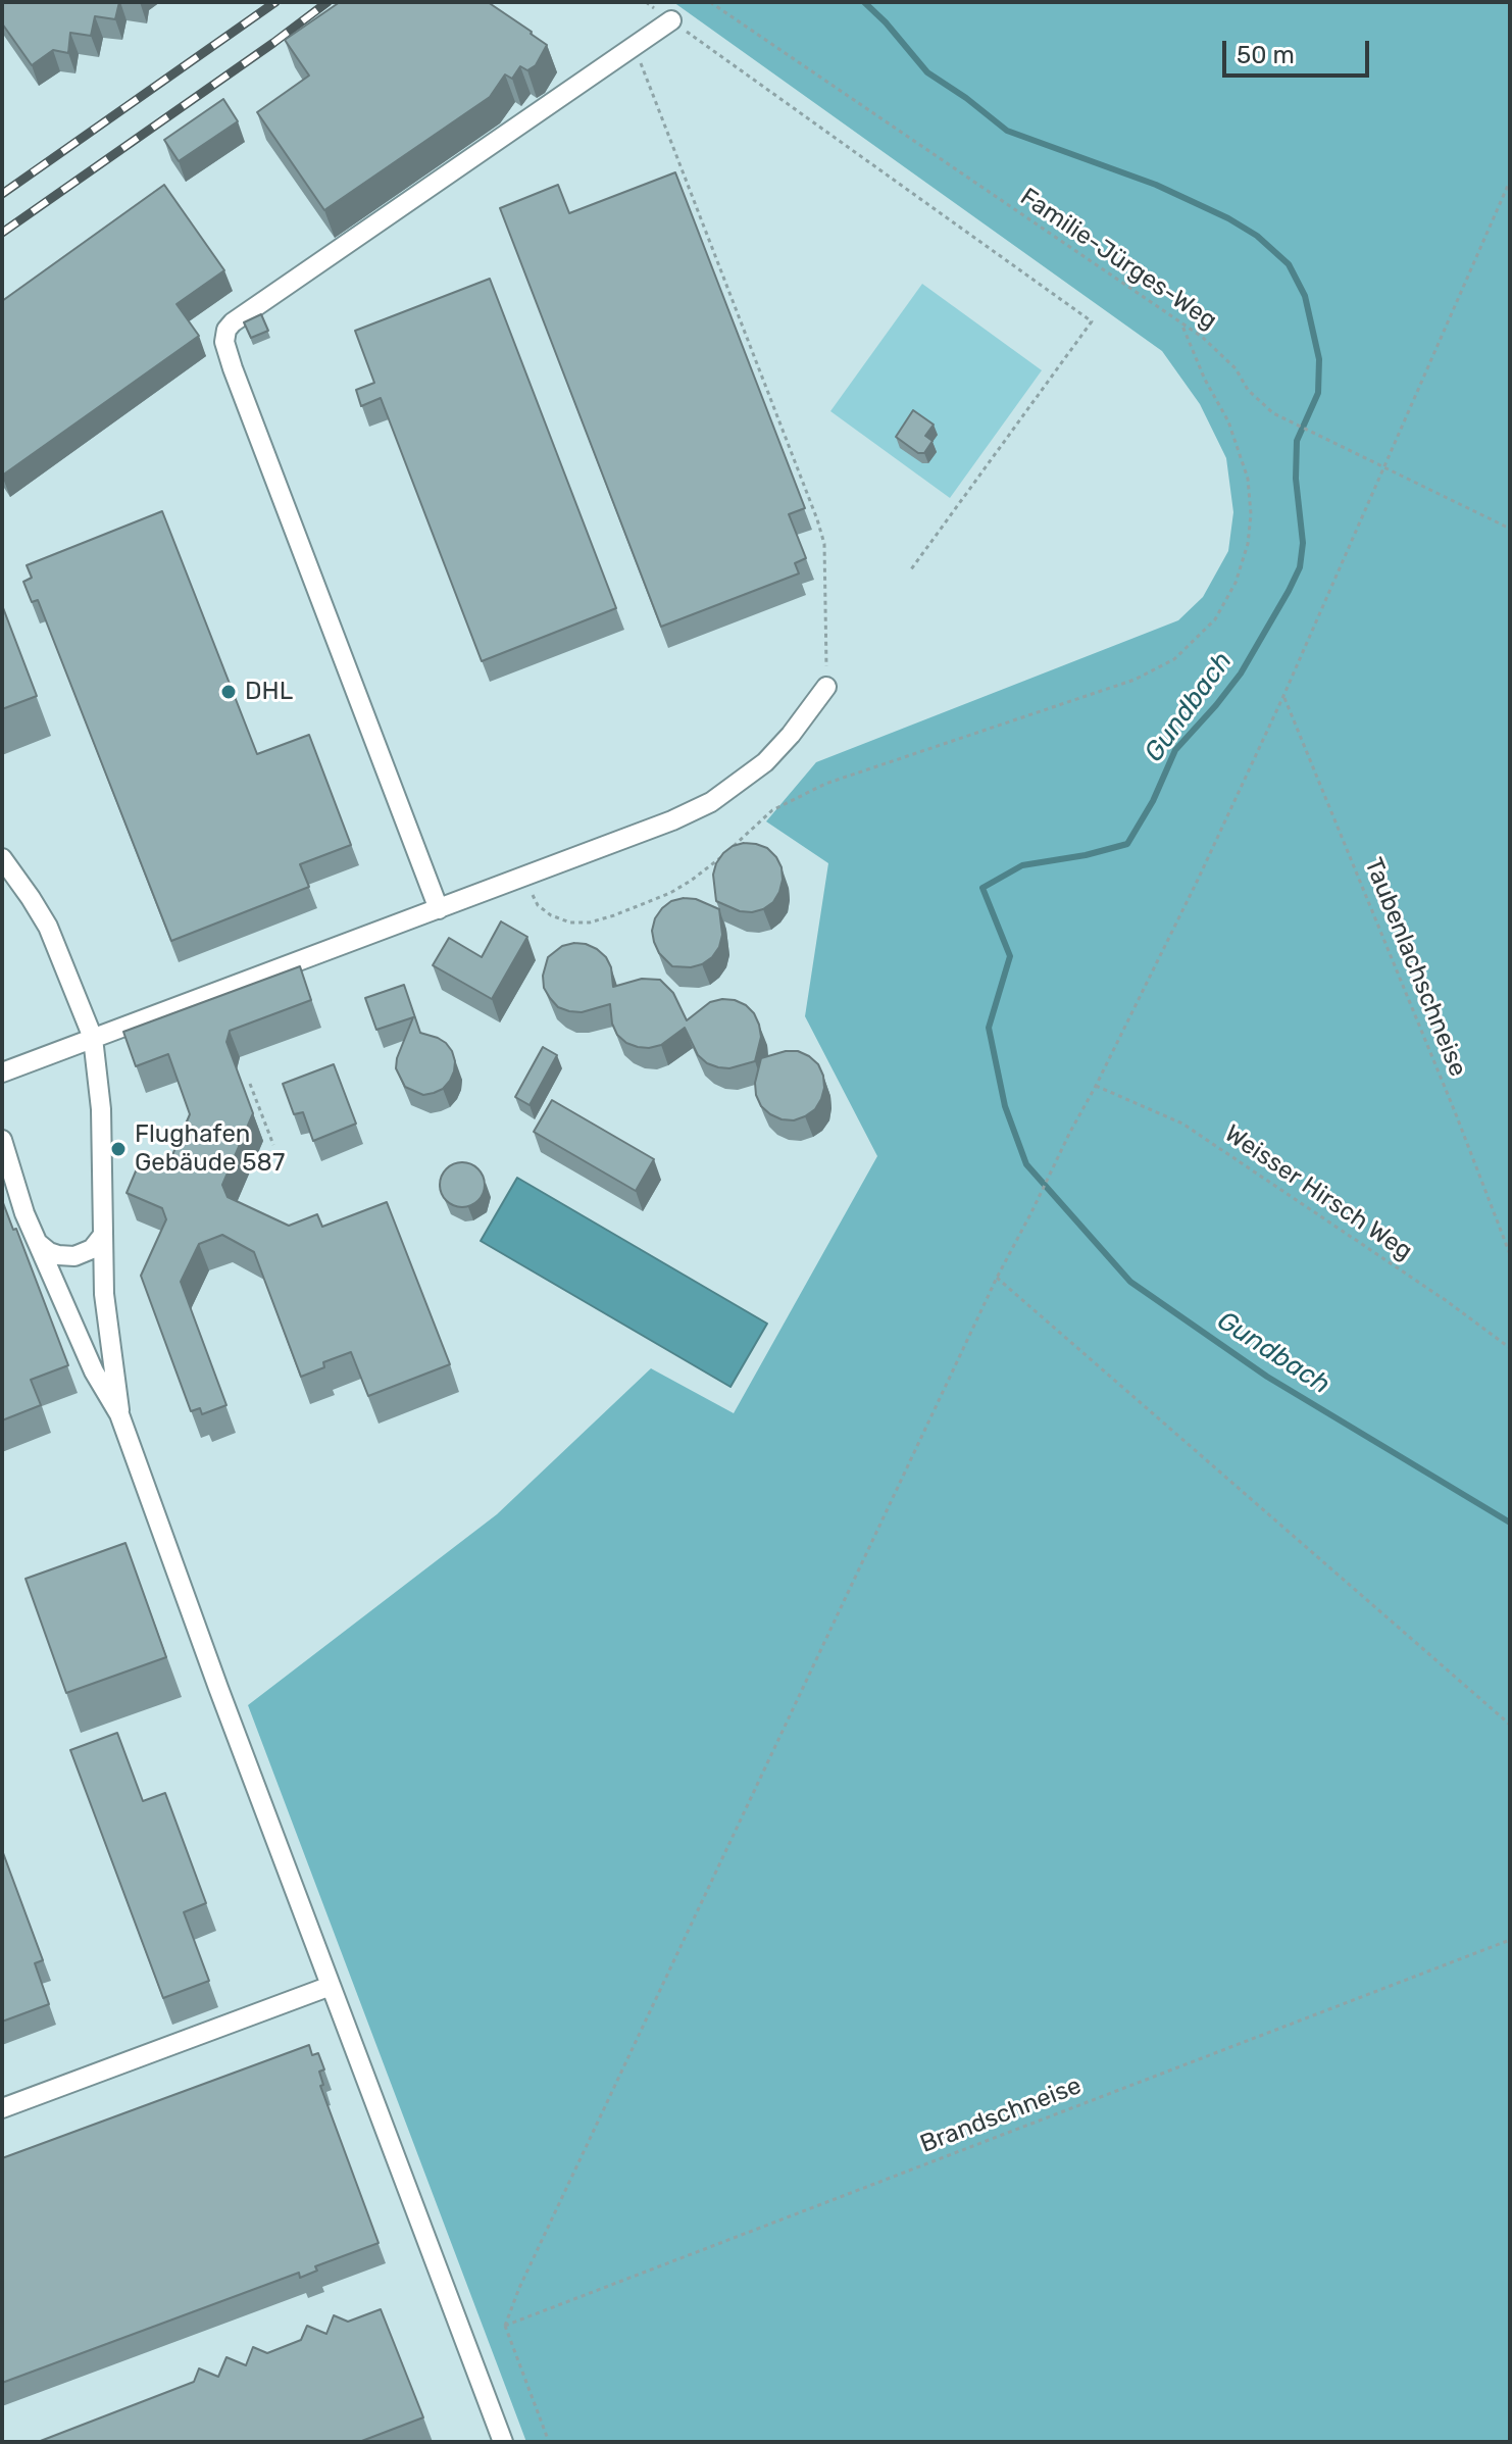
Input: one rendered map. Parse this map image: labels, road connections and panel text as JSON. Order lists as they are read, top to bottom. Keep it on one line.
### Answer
{"streets":{"path":["Familie-Jürges-Weg","Taubenlachschneise","Weisser Hirsch Weg","Brandschneise"]},"water":["Gundbach"],"places":["DHL","Flughafen Gebäude 587"],"scale_bar":"50 m"}
